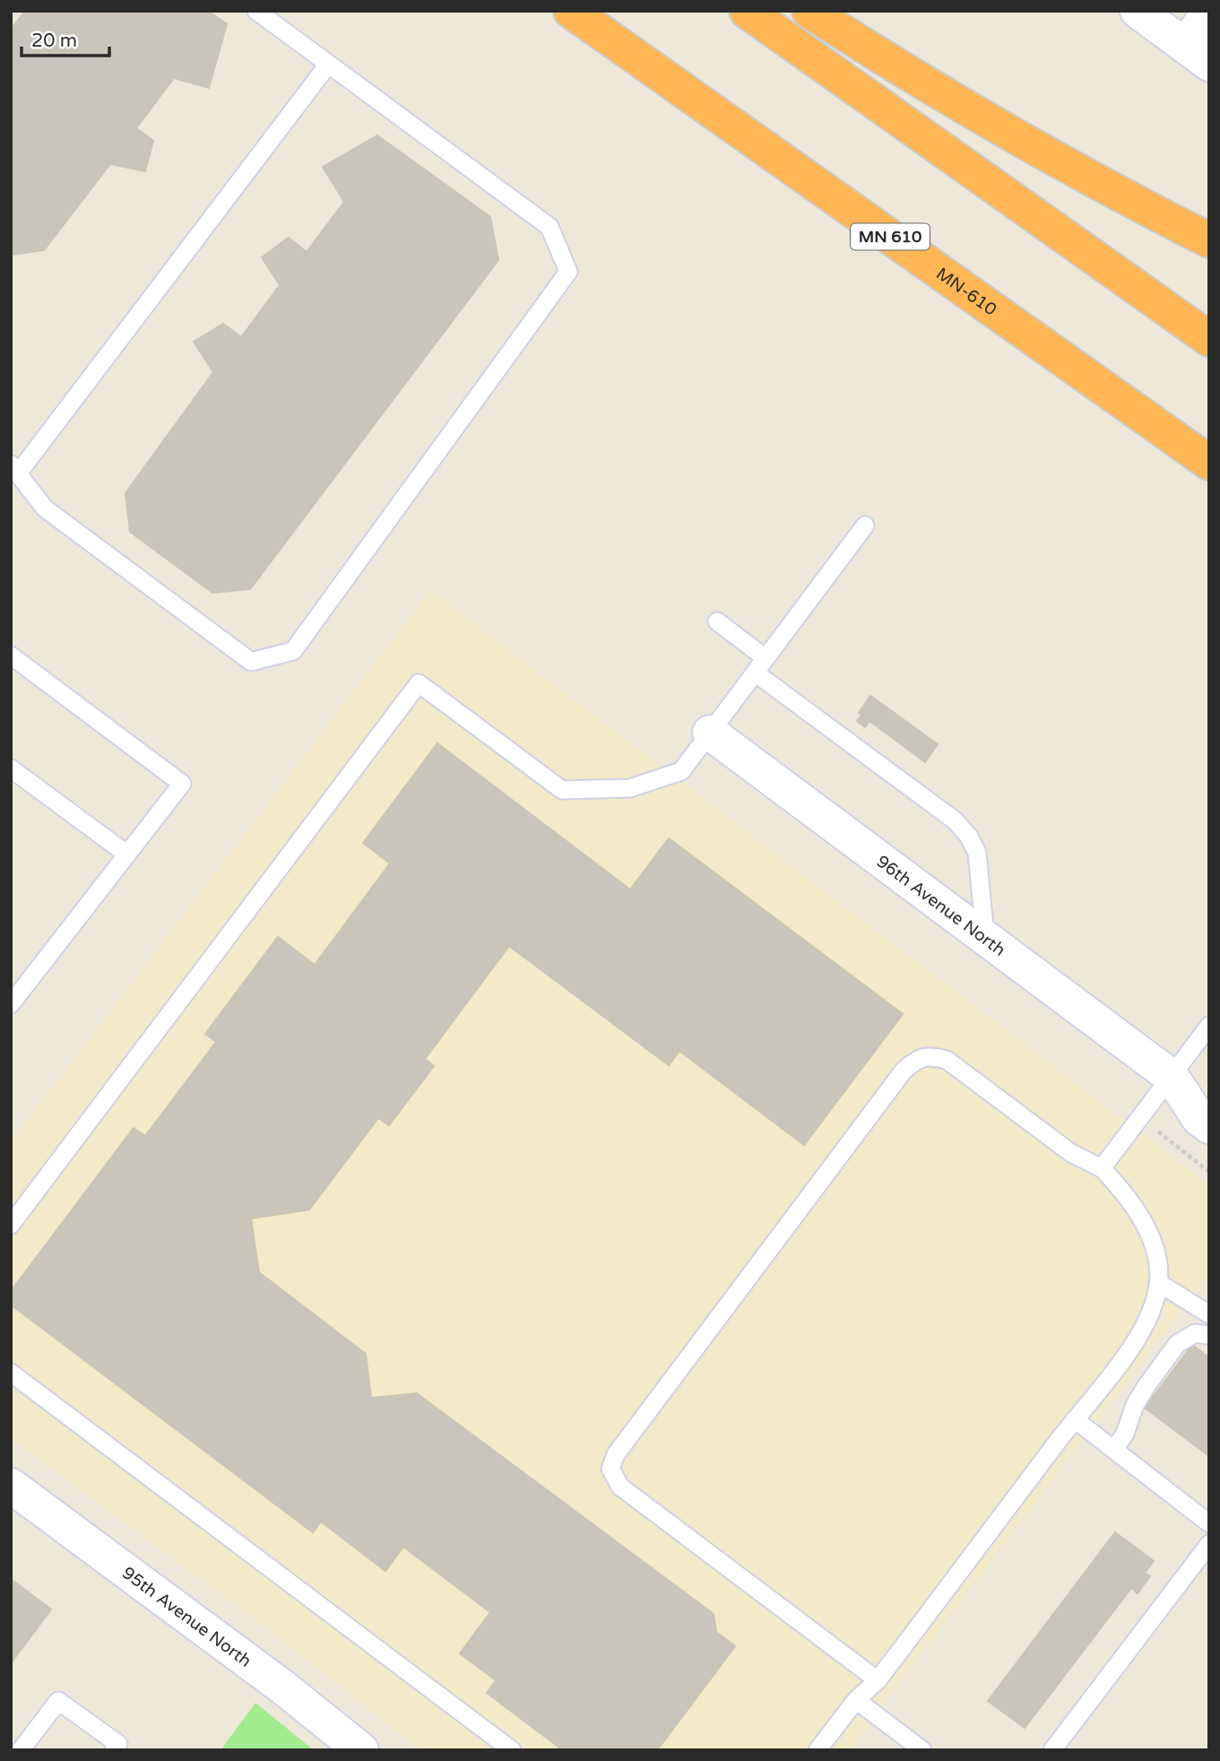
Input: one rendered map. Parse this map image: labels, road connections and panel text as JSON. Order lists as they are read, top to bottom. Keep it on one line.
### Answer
{"streets":{"highway":["MN 610","MN-610"],"street":["96th Avenue North","95th Avenue North"]},"scale_bar":"20 m"}
